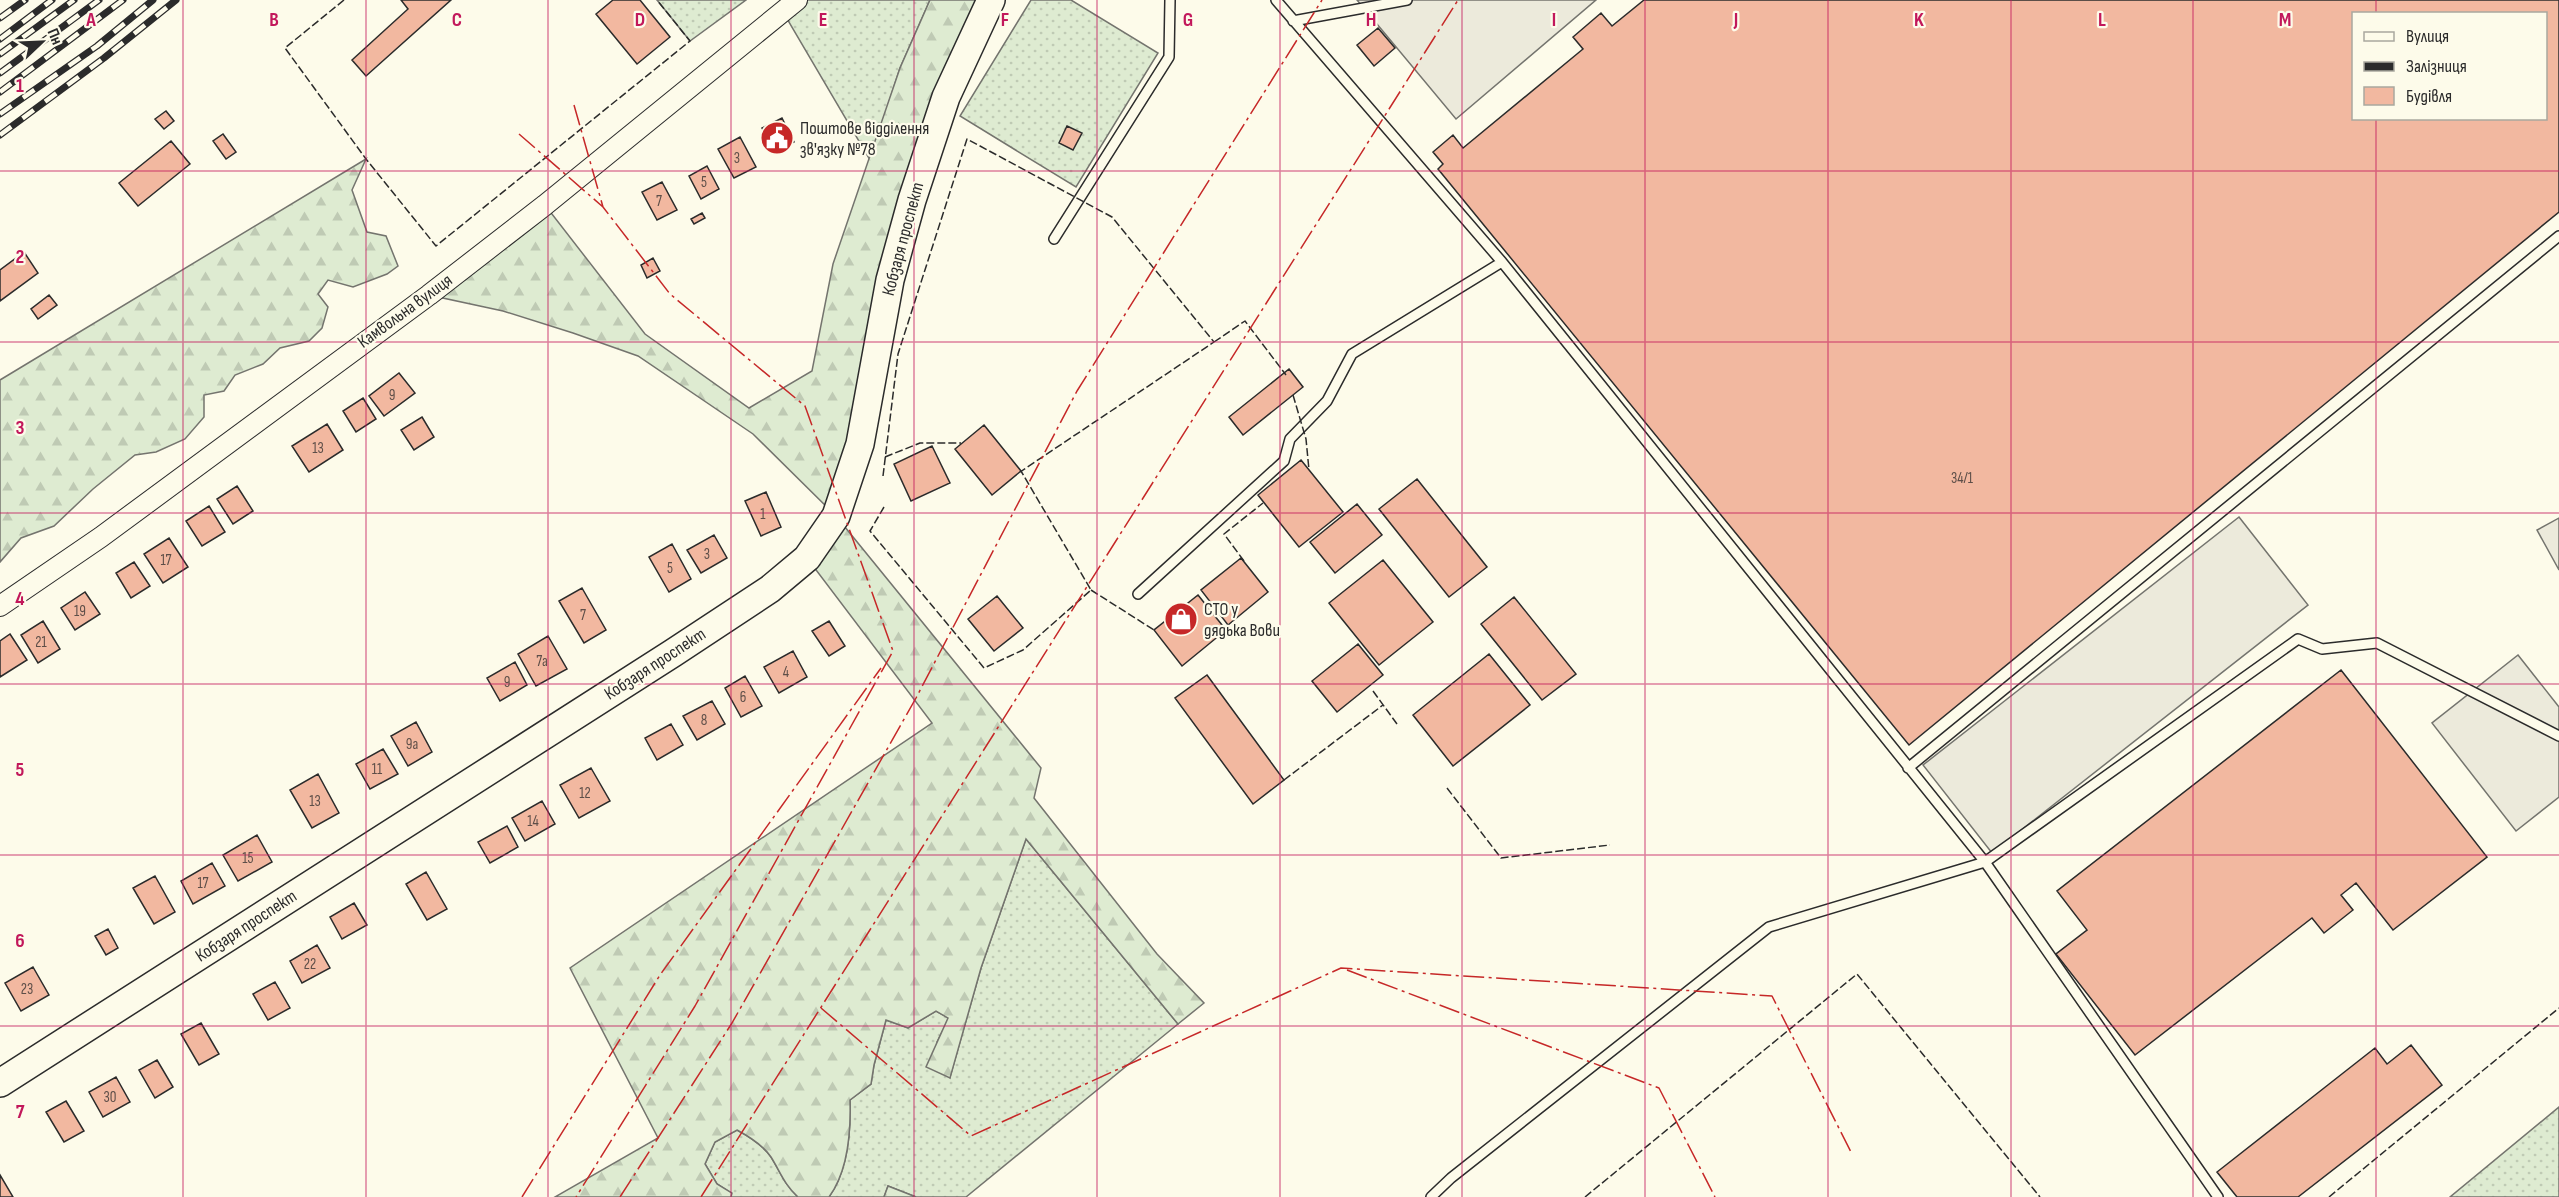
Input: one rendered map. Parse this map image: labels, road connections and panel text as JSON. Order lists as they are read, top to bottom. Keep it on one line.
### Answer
{"streets":{"main road":["Кобзаря проспект"],"street":["Камвольна вулиця"]},"places":{"public building":["Поштове відділення зв'язку №78"],"shop":["СТО у дядька Вови"]},"house_numbers":["3","5","7","9","13","34/1","1","3","17","5","19","7","21","7а","4","9","6","8","9а","11","12","13","14","15","17","22","23","30"],"legend":["Вулиця","Залізниця","Будівля"],"north":"top right","grid":{"columns":["A","B","C","D","E","F","G","H","I","J","K","L","M"],"rows":["1","2","3","4","5","6","7"]}}
